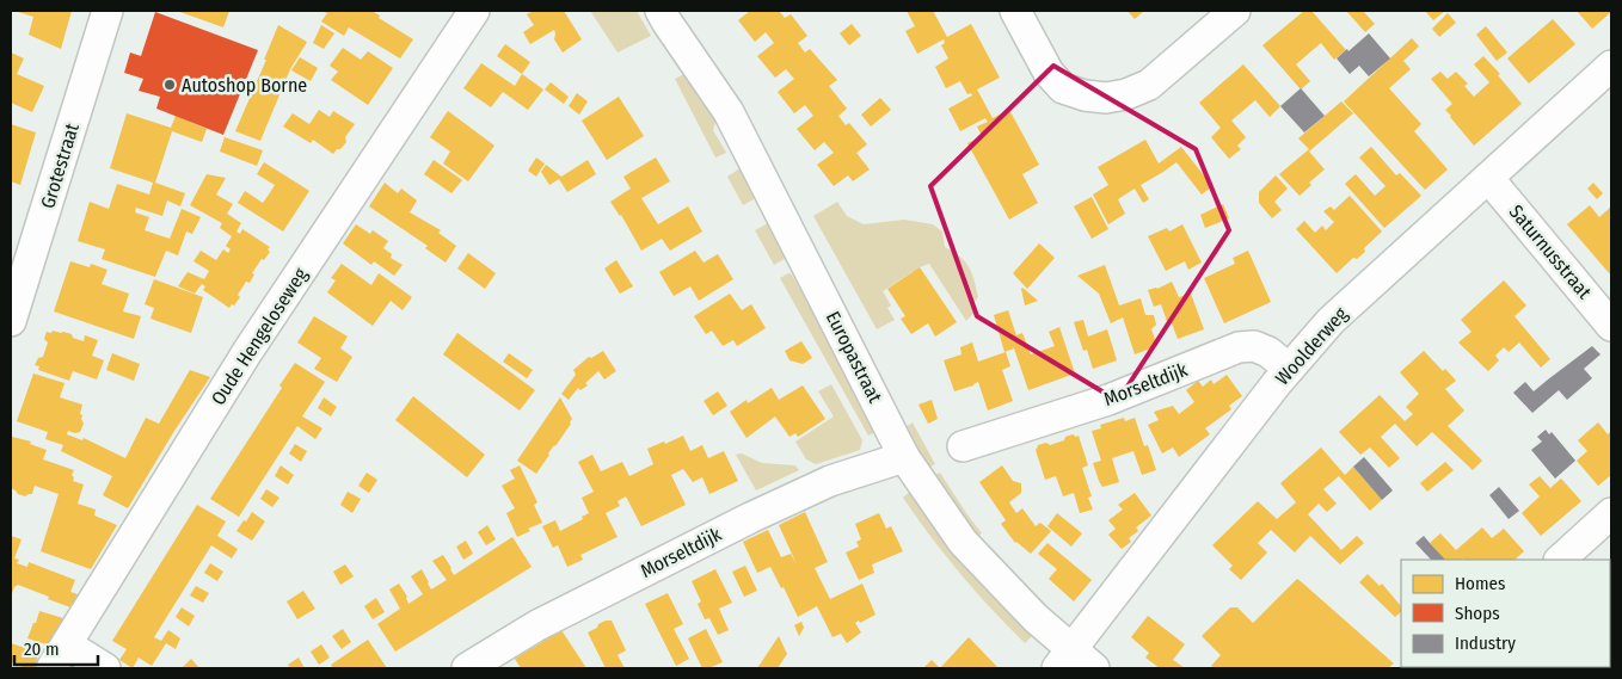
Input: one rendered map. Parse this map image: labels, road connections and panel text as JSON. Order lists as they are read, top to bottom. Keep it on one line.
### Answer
{"streets":{"street":["Grotestraat","Saturnusstraat","Oude Hengeloseweg","Woolderweg","Europastraat","Morseltdijk"]},"crossings":[["Saturnusstraat","Woolderweg"],["Woolderweg","Europastraat"],["Woolderweg","Morseltdijk"],["Europastraat","Morseltdijk"]],"places":["Autoshop Borne"],"legend":["Homes","Shops","Industry"],"scale_bar":"20 m"}
